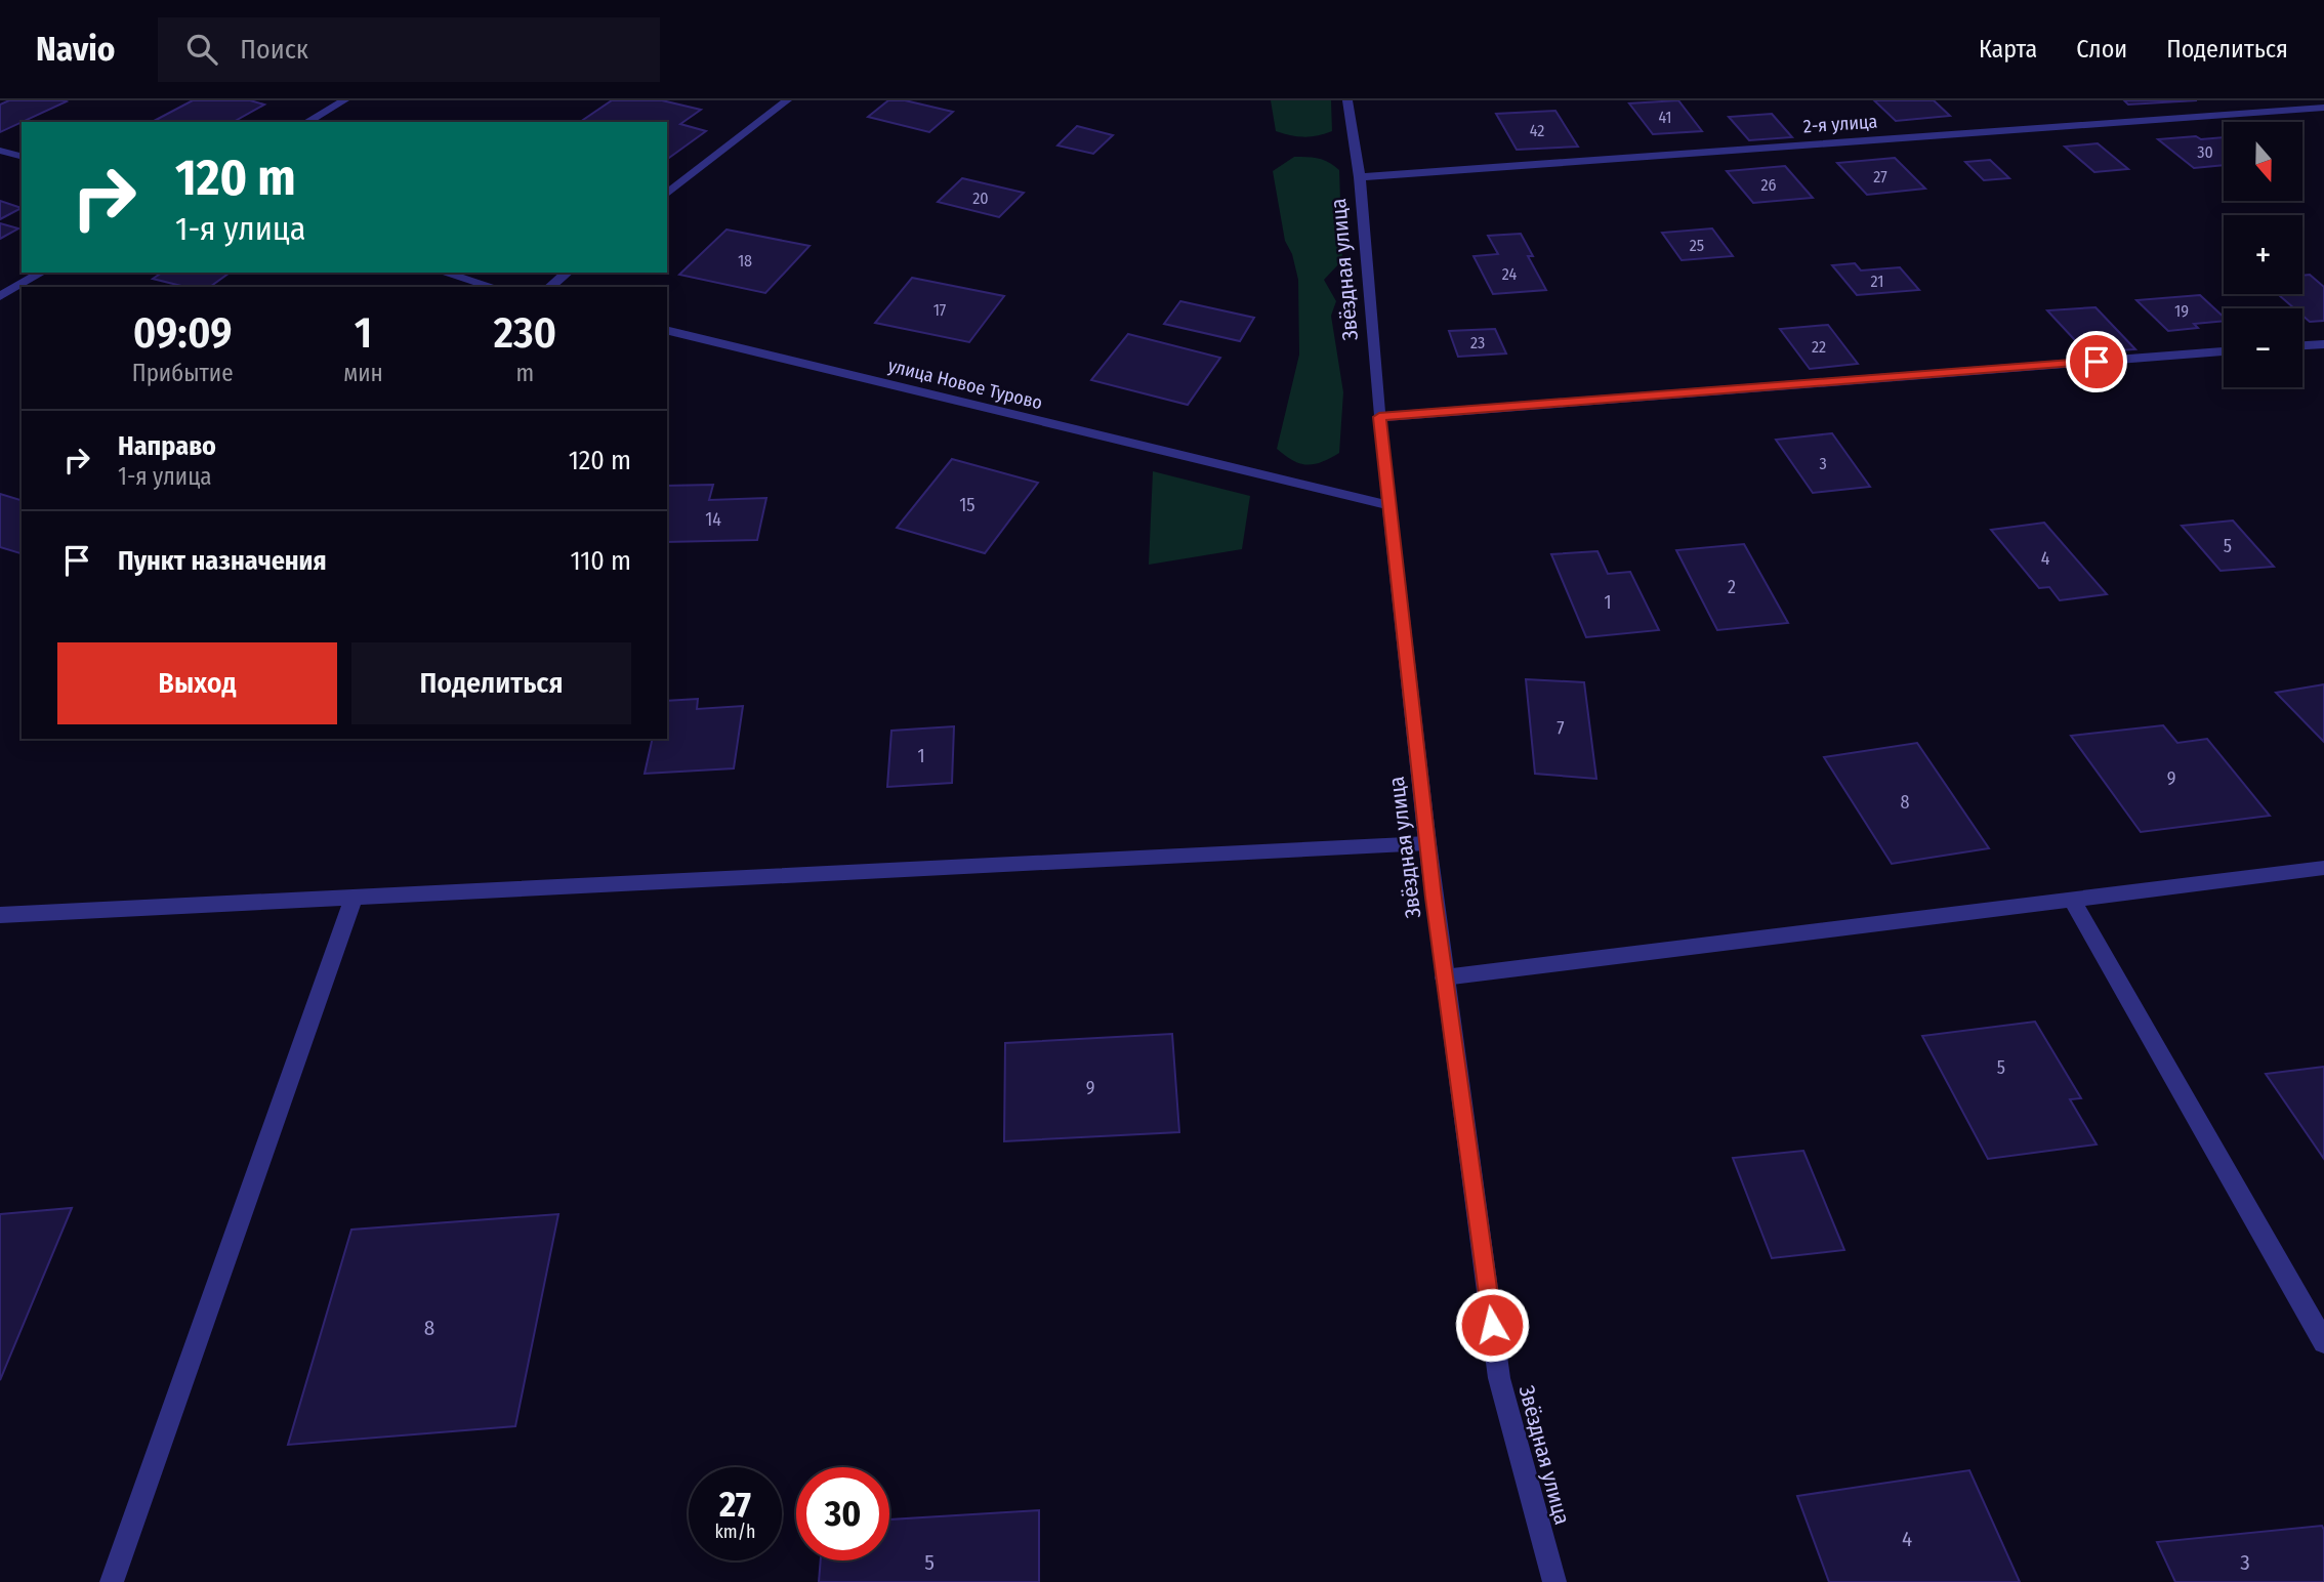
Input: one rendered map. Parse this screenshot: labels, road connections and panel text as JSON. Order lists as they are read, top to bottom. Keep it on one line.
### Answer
{"streets":{"street":["2-я улица","Звёздная улица","улица Новое Турово"]},"crossings":[["2-я улица","Звёздная улица"],["Звёздная улица","улица Новое Турово"]],"house_numbers":["41","42","30","27","26","20","25","18","24","21","17","19","23","22","3","15","14","5","4","2","1","7","1","9","8","5","9","8","4","5","3"],"north":"bottom","page":{"header":"Navio","search":"Поиск","nav":["Карта","Слои","Поделиться"],"map_buttons":["+","−"],"turn":["120 m","1-я улица"],"eta":["09:09","Прибытие","1","мин","230","m"],"list":[{"name":"Направо","note":"1-я улица","value":"120 m"},{"name":"Пункт назначения","value":"110 m"}],"buttons":["Выход","Поделиться"],"speed":"27 km/h","limit":"30"}}
